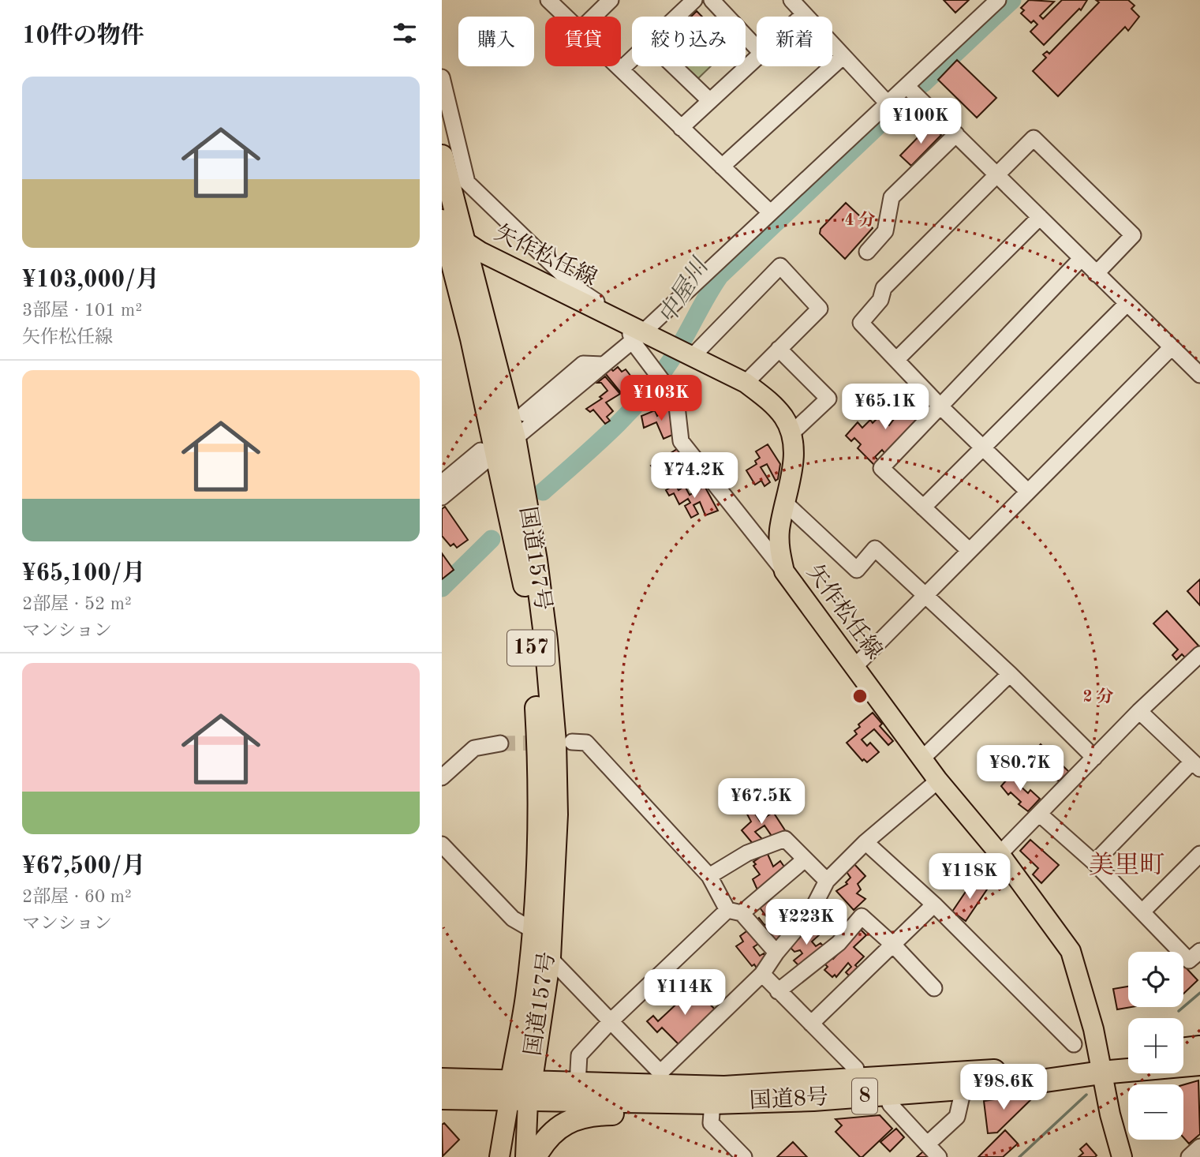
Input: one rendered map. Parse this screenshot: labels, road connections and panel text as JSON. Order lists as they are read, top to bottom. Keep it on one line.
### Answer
{"streets":{"highway":["国道157号","157","8","国道8号"],"main road":["矢作松任線"]},"crossings":[["矢作松任線","国道157号"],["矢作松任線","国道8号"],["国道157号","国道8号"]],"districts":["美里町"],"water":["中屋川"],"page":{"heading":"10件の物件","chip":["購入","賃貸","絞り込み","新着"],"list":[{"name":"¥103,000/月","note":"3部屋 · 101 m² · 矢作松任線"},{"name":"¥65,100/月","note":"2部屋 · 52 m² · マンション"},{"name":"¥67,500/月","note":"2部屋 · 60 m² · マンション"}],"price":["¥100K","¥103K","¥65.1K","¥74.2K","¥80.7K","¥67.5K","¥118K","¥223K","¥114K","¥98.6K"],"map_buttons":["+","−"]},"rings":["4 分","2 分"]}
